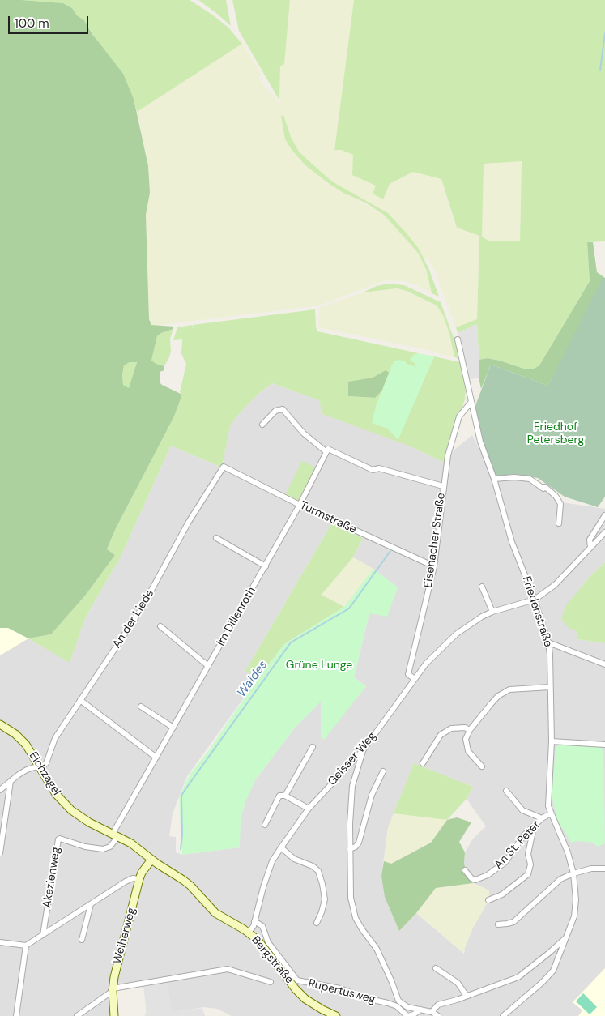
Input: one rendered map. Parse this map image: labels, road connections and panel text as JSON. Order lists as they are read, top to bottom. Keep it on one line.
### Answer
{"streets":{"main road":["Eichzagel","Weiherweg","Bergstraße"],"street":["Turmstraße","Eisenacher Straße","Friedenstraße","Im Dillenroth","An der Liede","Geisaer Weg","An St. Peter","Akazienweg","Rupertusweg"]},"crossings":[["Turmstraße","Eisenacher Straße"],["Turmstraße","Im Dillenroth"],["Turmstraße","An der Liede"],["Eisenacher Straße","Friedenstraße"],["Eisenacher Straße","Geisaer Weg"],["Friedenstraße","Geisaer Weg"],["Friedenstraße","An St. Peter"],["Im Dillenroth","Eichzagel"],["Im Dillenroth","Akazienweg"],["An der Liede","Eichzagel"],["Geisaer Weg","Bergstraße"],["Geisaer Weg","Rupertusweg"],["Eichzagel","Akazienweg"],["Eichzagel","Weiherweg"],["Eichzagel","Bergstraße"],["Weiherweg","Bergstraße"]],"water":["Waides"],"parks":["Friedhof Petersberg","Grüne Lunge"],"scale_bar":"100 m"}
